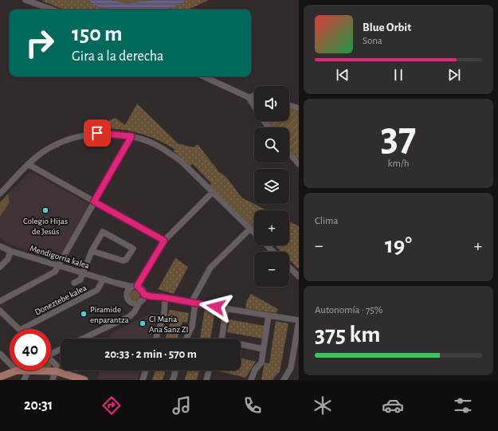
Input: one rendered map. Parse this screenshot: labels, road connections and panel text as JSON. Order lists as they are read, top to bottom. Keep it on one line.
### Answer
{"streets":{"street":["Mendigorria kalea","Doneztebe kalea"]},"crossings":[["Mendigorria kalea","Doneztebe kalea"]],"places":["Colegio Hijas de Jesús","Piramide enparantza","CI Maria Ana Sanz ZI"],"page":{"turn":["150 m","Gira a la derecha"],"song":["Blue Orbit","Sona"],"map_buttons":["+","−"],"tile":[["37","km/h"],"Clima",["Autonomía · 75%","375 km"]],"heat":["−","19°","+"],"limit":"40","trip":"20:33 · 2 min · 570 m","tabs":"20:31"}}
